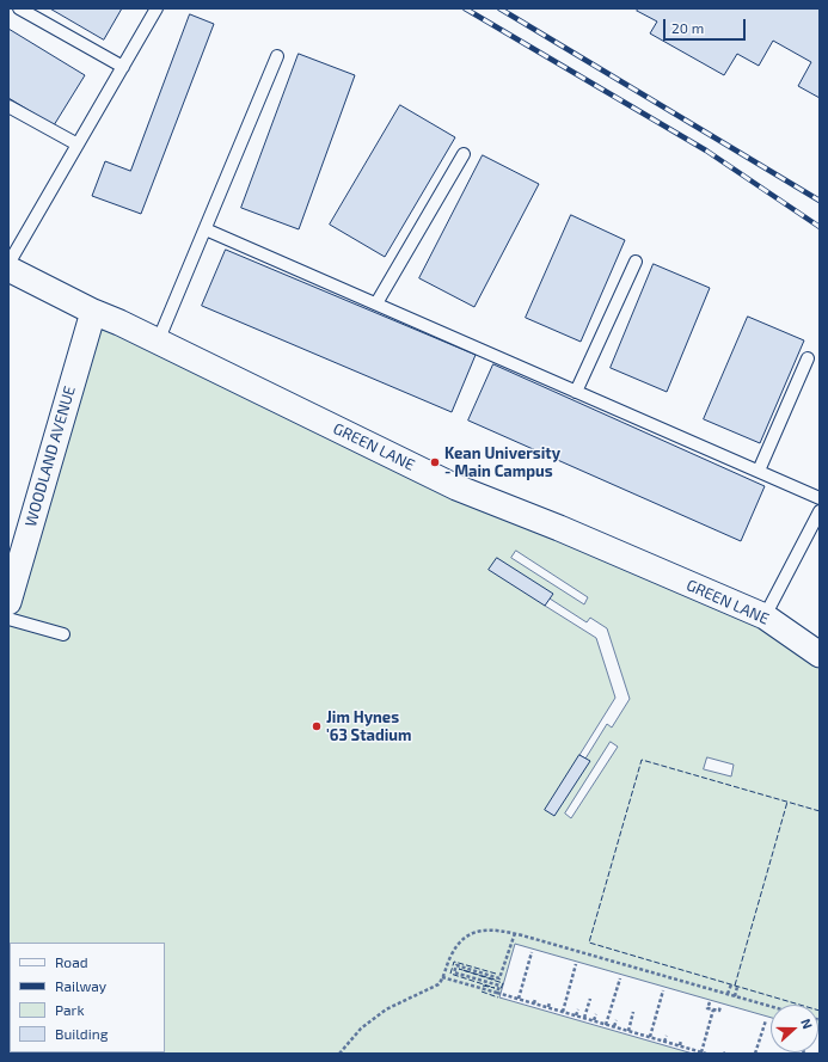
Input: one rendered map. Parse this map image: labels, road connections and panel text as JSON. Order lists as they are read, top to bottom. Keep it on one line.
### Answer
{"streets":{"street":["GREEN LANE","WOODLAND AVENUE"]},"crossings":[["GREEN LANE","WOODLAND AVENUE"]],"places":["Kean University - Main Campus","Jim Hynes '63 Stadium"],"legend":["Road","Railway","Park","Building"],"scale_bar":"20 m","north":"right"}
